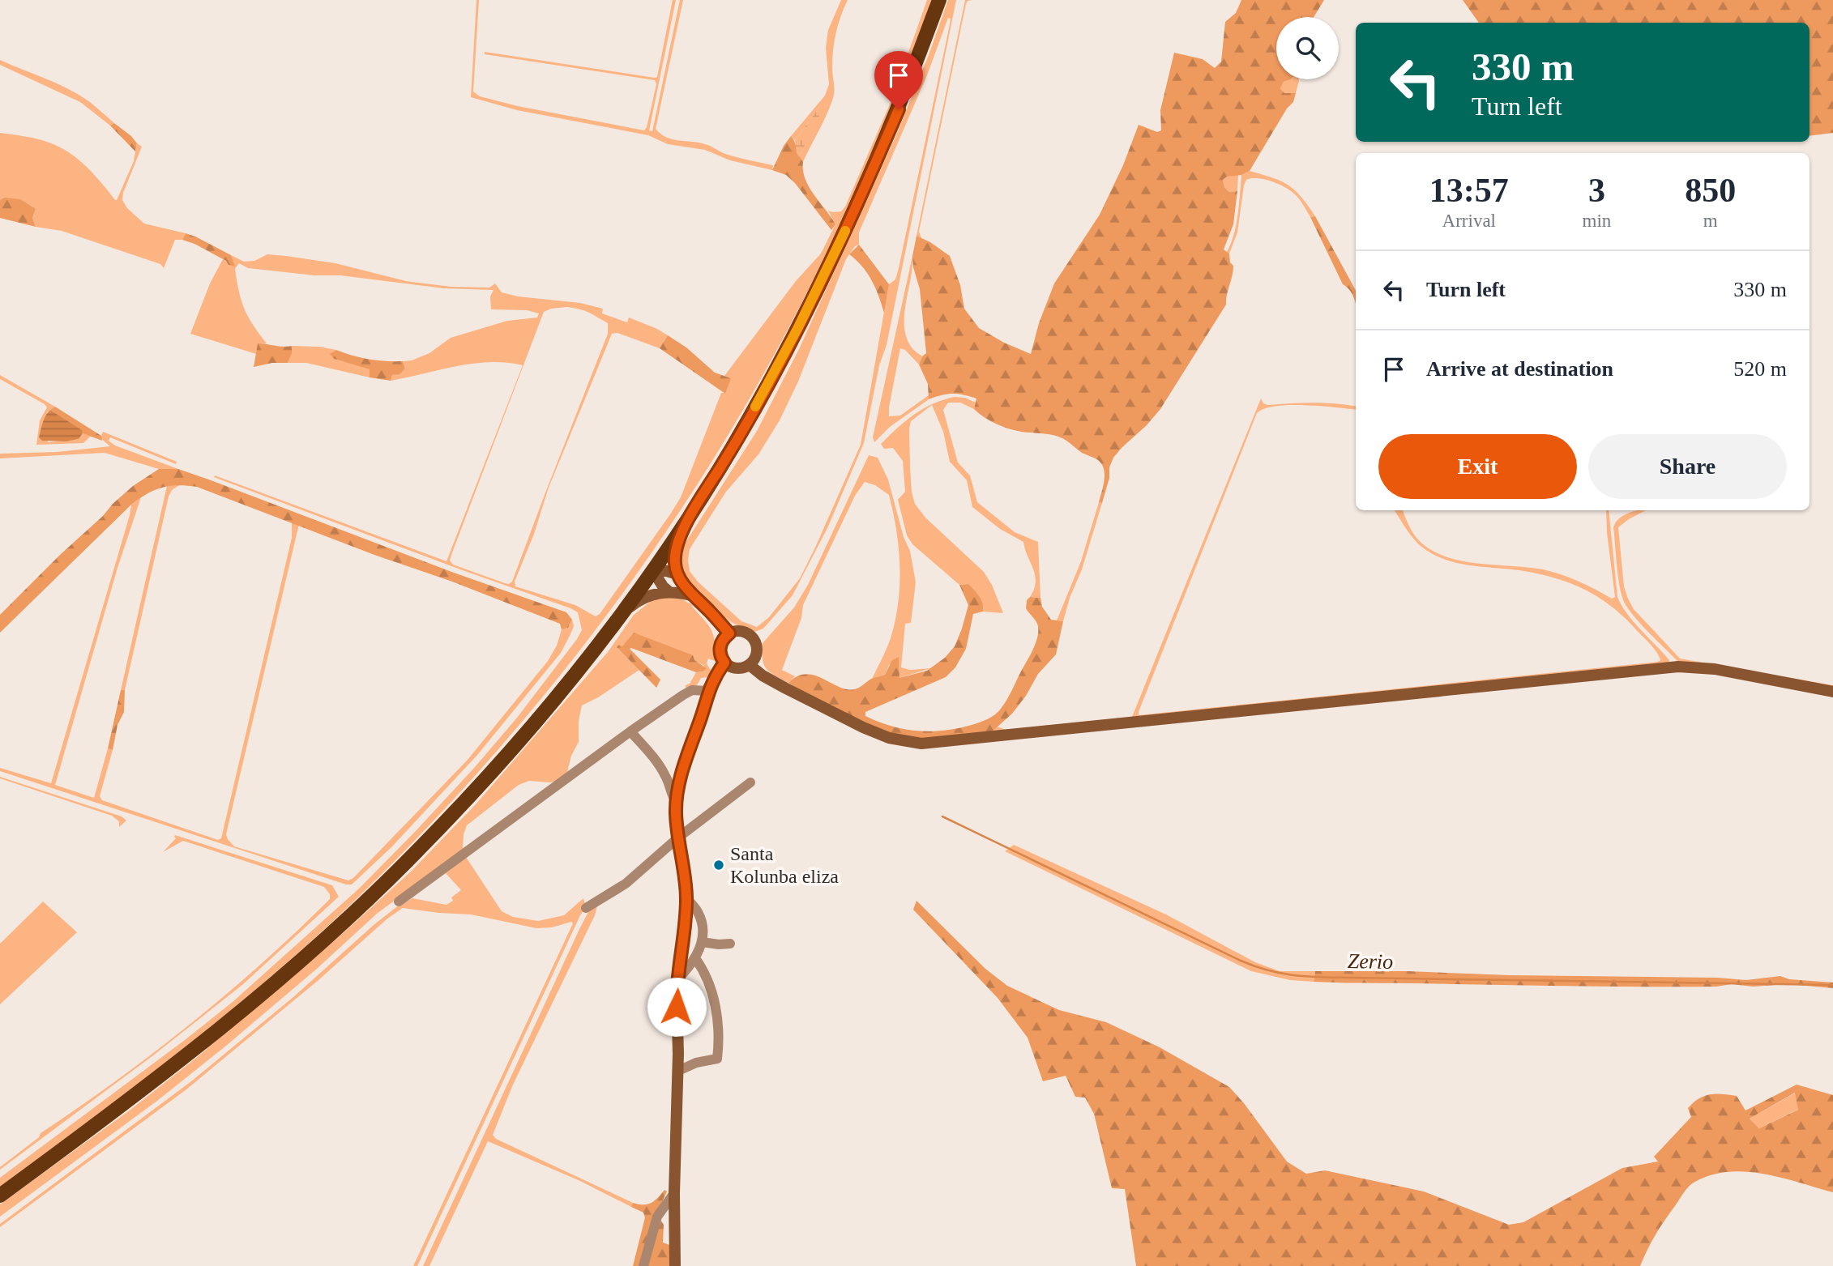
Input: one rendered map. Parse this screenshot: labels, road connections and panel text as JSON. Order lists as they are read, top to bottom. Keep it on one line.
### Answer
{"water":["Zerio"],"places":["Santa Kolunba eliza"],"page":{"turn":["330 m","Turn left"],"eta":["13:57","Arrival","3","min","850","m"],"list":[{"name":"Turn left","value":"330 m"},{"name":"Arrive at destination","value":"520 m"}],"buttons":["Exit","Share"]}}
